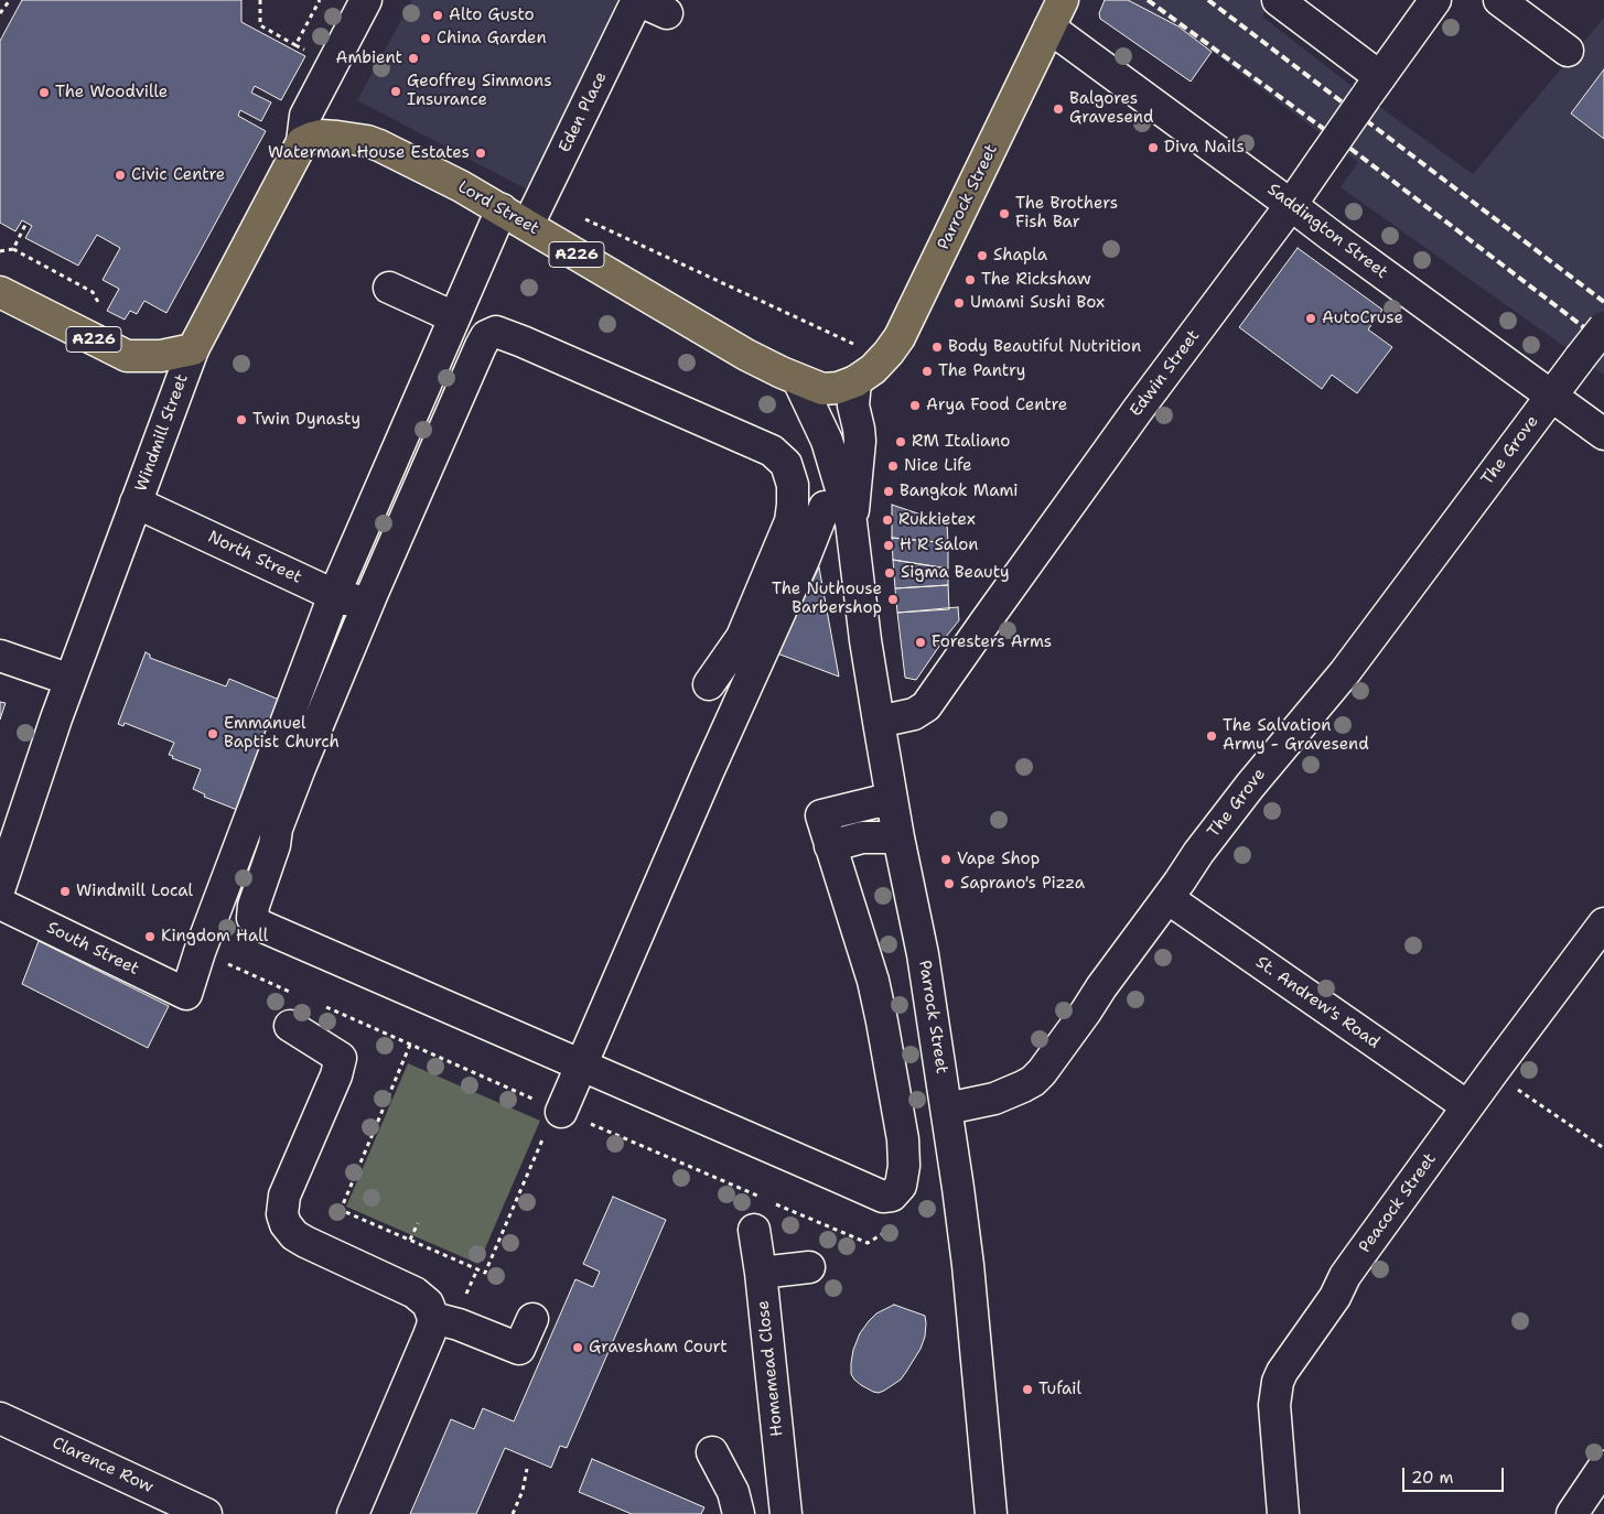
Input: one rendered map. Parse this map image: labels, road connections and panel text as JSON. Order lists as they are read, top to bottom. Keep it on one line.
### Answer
{"streets":{"main road":["Parrock Street","Lord Street","A226","Windmill Street"],"street":["Eden Place","Saddington Street","Edwin Street","The Grove","North Street","South Street","St. Andrew's Road","Peacock Street","Homemead Close","Clarence Row"]},"crossings":[["Eden Place","Lord Street"],["Parrock Street","Lord Street"],["Parrock Street","Saddington Street"],["Parrock Street","Edwin Street"],["Parrock Street","The Grove"],["Lord Street","Windmill Street"],["Saddington Street","Edwin Street"],["Saddington Street","The Grove"],["A226","Windmill Street"],["Windmill Street","North Street"],["The Grove","St. Andrew's Road"],["North Street","South Street"],["St. Andrew's Road","Peacock Street"]],"places":["Alto Gusto","China Garden","Ambient","Geoffrey Simmons Insurance","The Woodville","Balgores Gravesend","Diva Nails","Waterman House Estates","Civic Centre","The Brothers Fish Bar","Shapla","The Rickshaw","Umami Sushi Box","AutoCruse","Body Beautiful Nutrition","The Pantry","Arya Food Centre","Twin Dynasty","RM Italiano","Nice Life","Bangkok Mami","Rukkietex","H R Salon","Sigma Beauty","The Nuthouse Barbershop","Foresters Arms","Emmanuel Baptist Church","The Salvation Army - Gravesend","Vape Shop","Saprano's Pizza","Windmill Local","Kingdom Hall","Gravesham Court","Tufail"],"scale_bar":"20 m"}
